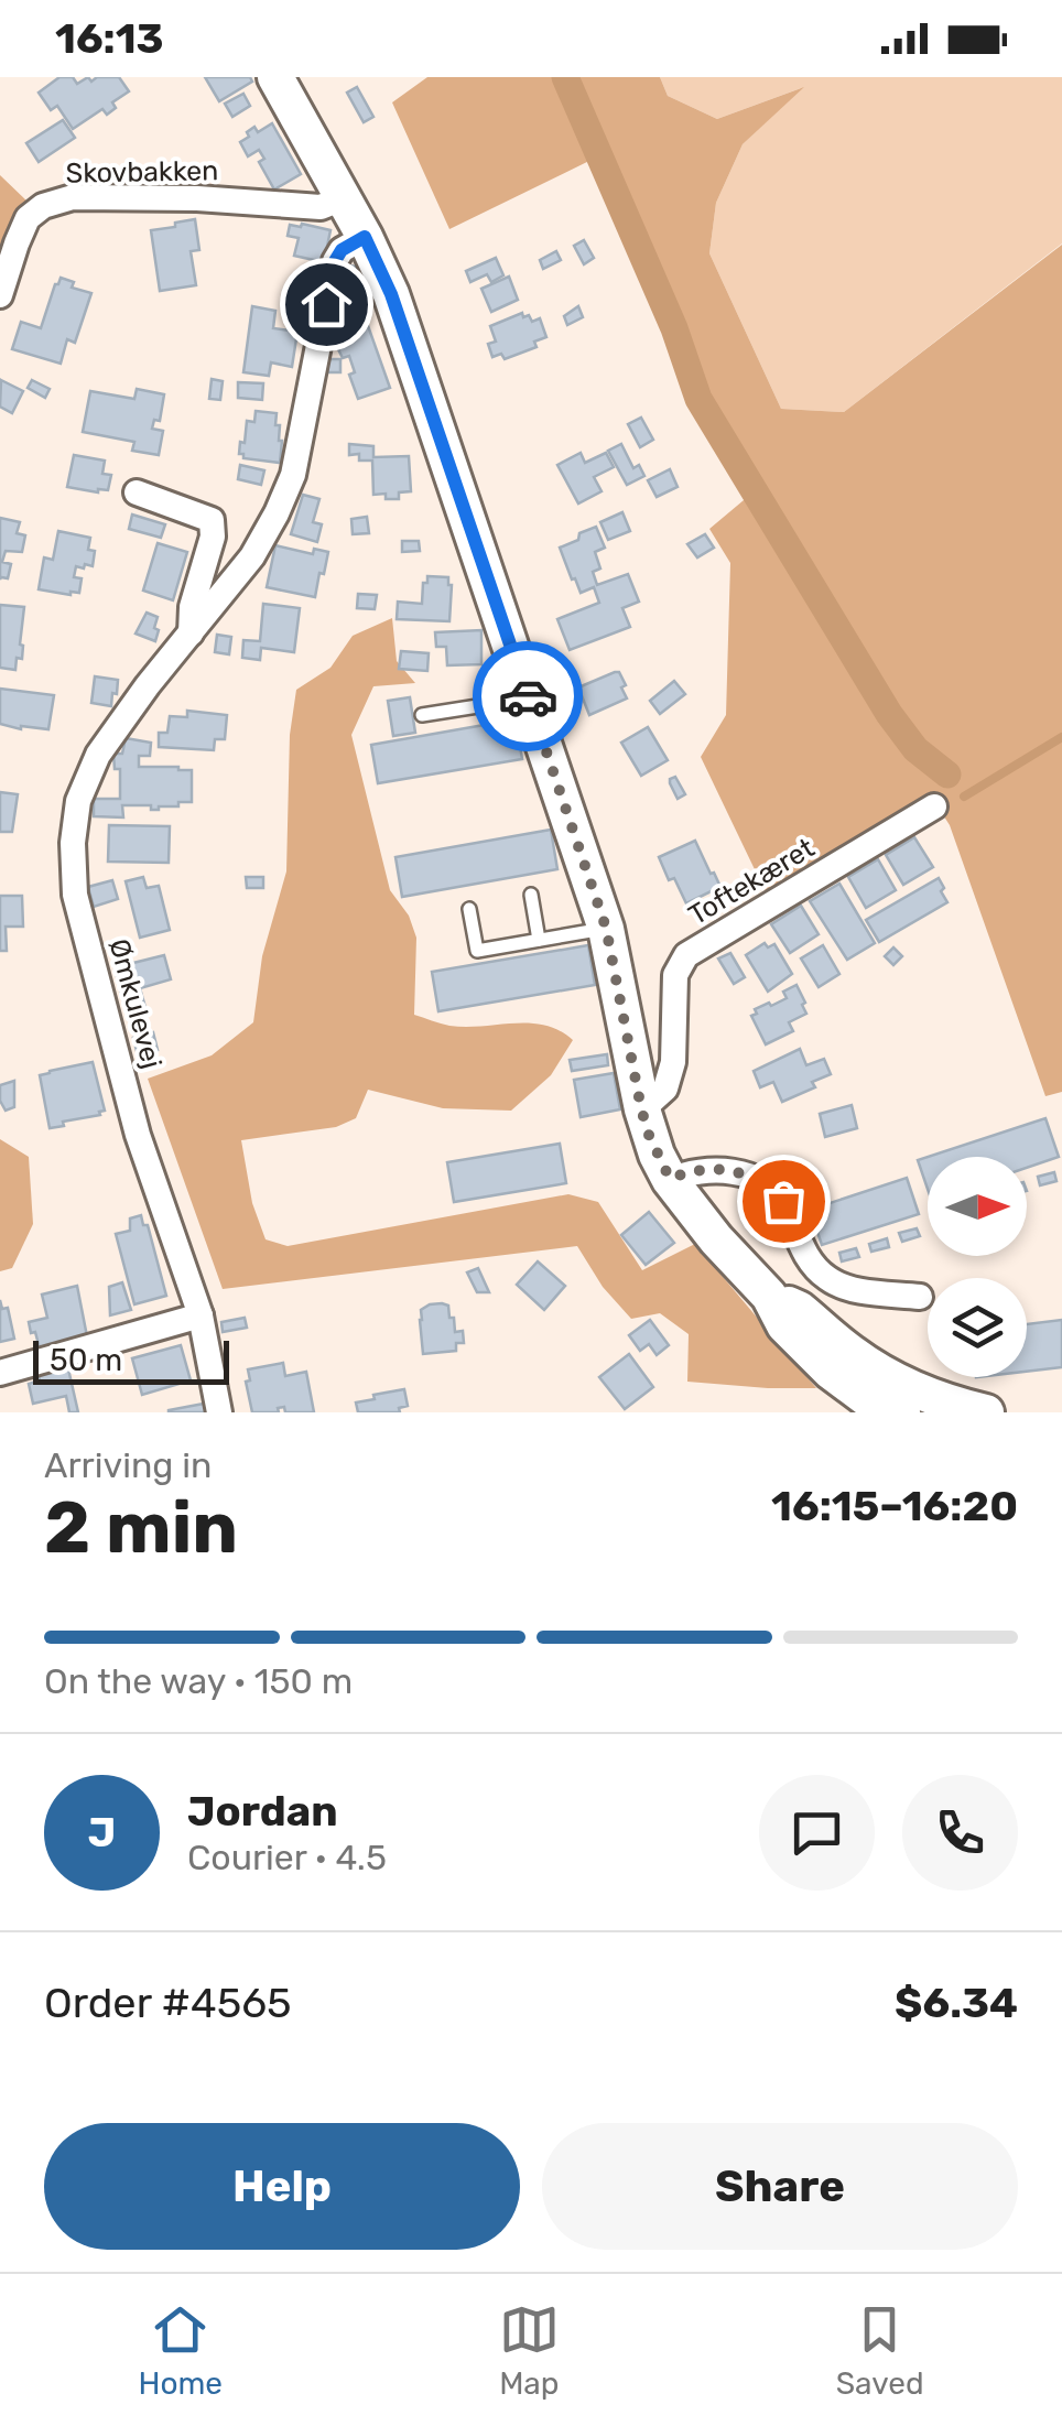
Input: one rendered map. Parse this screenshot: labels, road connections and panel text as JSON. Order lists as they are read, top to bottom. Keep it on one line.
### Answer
{"streets":{"street":["Skovbakken","Toftekæret","Ømkulevej"]},"scale_bar":"50 m","north":"right","page":{"status":"16:13","scale":"50 m","heading":["2 min","Arriving in","16:15–16:20"],"panel":["Jordan","Courier · 4.5","Order #4565","$6.34"],"bar":"On the way · 150 m","round":"J","buttons":["Help","Share"],"tabs":["Home","Map","Saved"]}}
